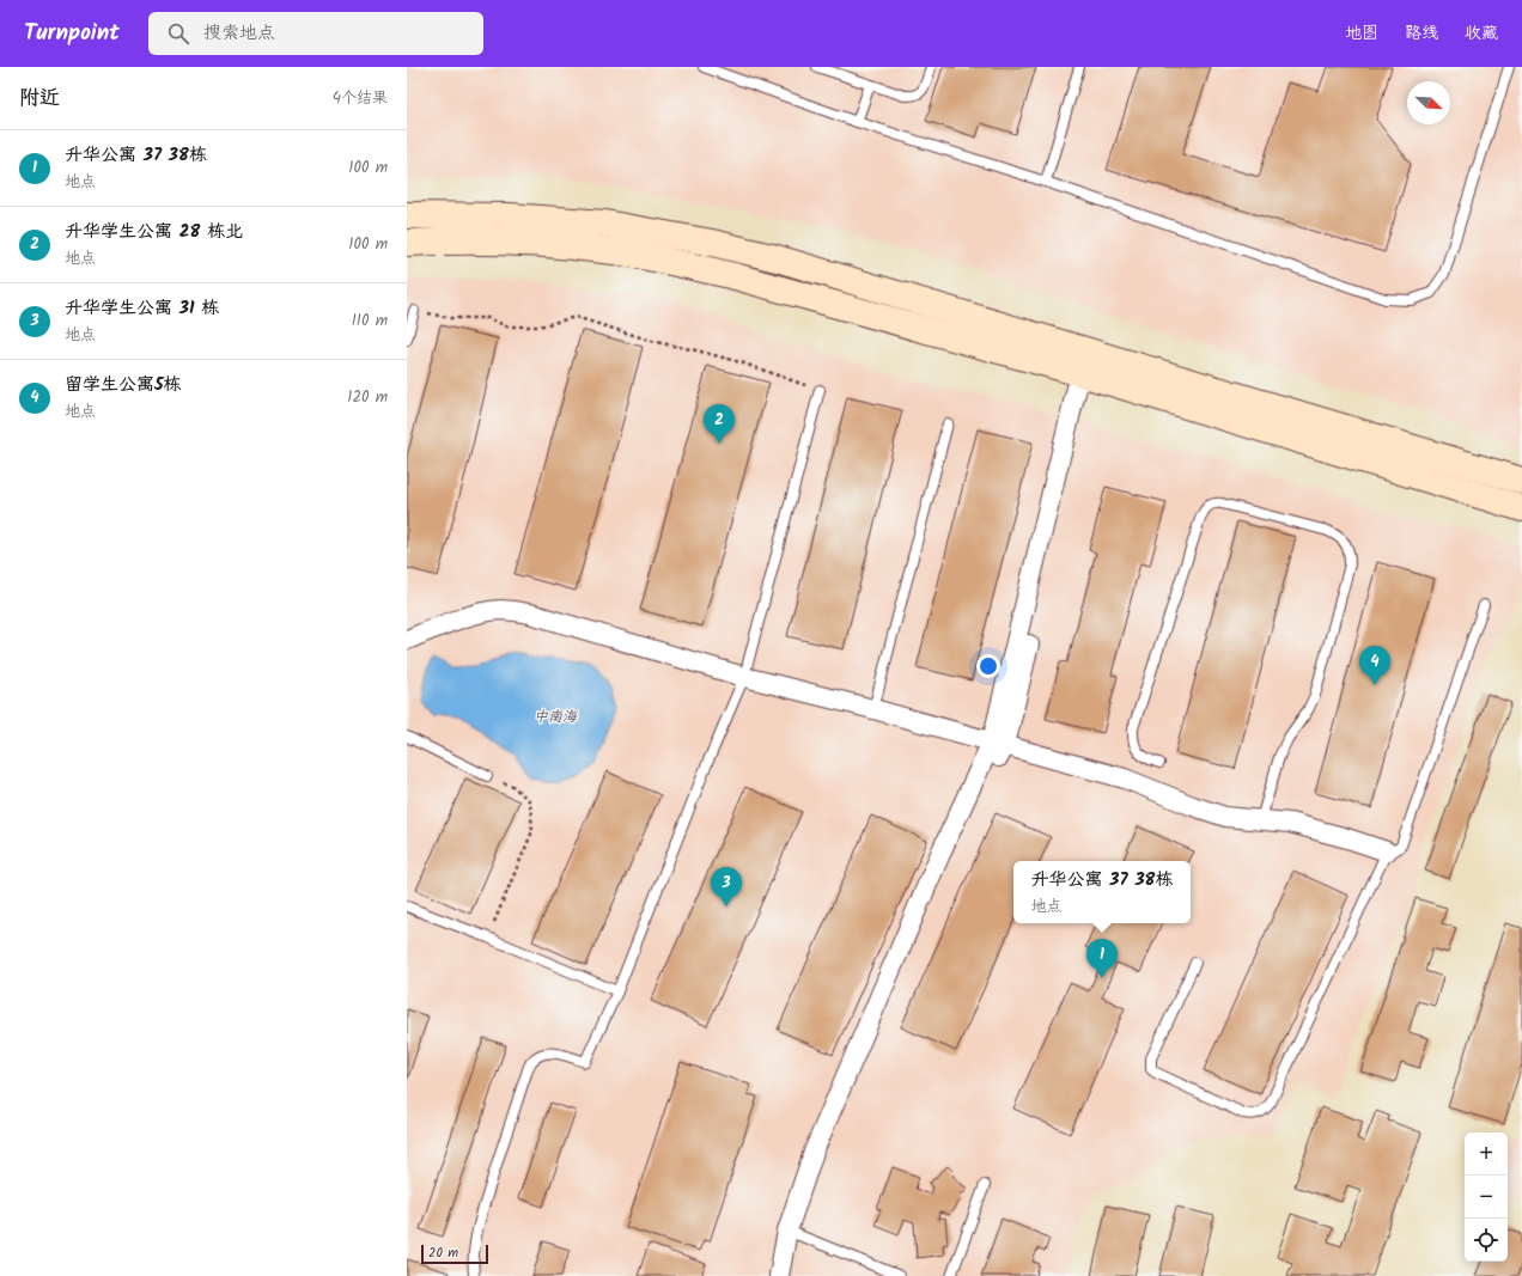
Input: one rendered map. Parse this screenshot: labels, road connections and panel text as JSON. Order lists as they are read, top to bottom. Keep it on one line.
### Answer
{"water":["中南海"],"scale_bar":"20 m","north":"bottom right","page":{"header":"Turnpoint","search":"搜索地点","nav":["地图","路线","收藏"],"heading":["附近","4个结果"],"list":[{"mark":"1","name":"升华公寓 37 38栋","note":"地点","value":"100 m"},{"mark":"2","name":"升华学生公寓 28 栋北","note":"地点","value":"100 m"},{"mark":"3","name":"升华学生公寓 31 栋","note":"地点","value":"110 m"},{"mark":"4","name":"留学生公寓5栋","note":"地点","value":"120 m"}],"pins":["2","4","3","1"],"popup":["升华公寓 37 38栋","地点"],"map_buttons":["+","−"],"scale":"20 m"}}
